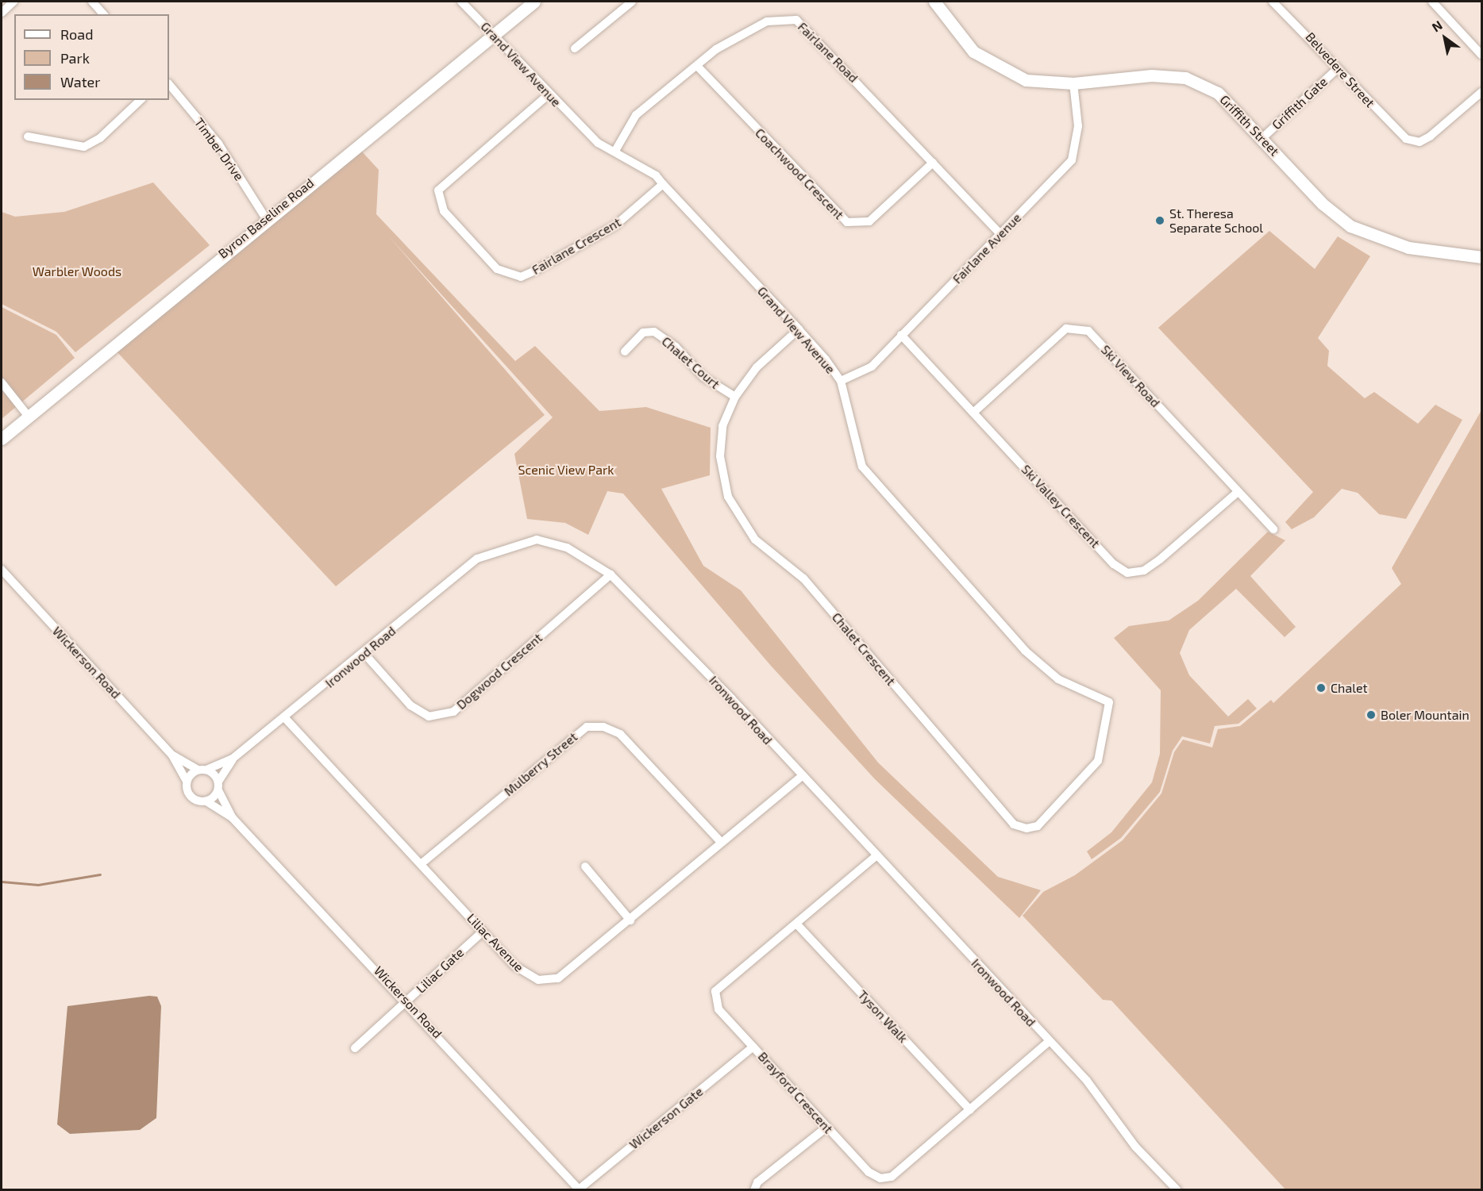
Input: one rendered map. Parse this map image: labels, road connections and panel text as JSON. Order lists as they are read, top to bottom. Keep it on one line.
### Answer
{"streets":{"main road":["Griffith Street","Byron Baseline Road"],"street":["Fairlane Road","Grand View Avenue","Belvedere Street","Griffith Gate","Timber Drive","Coachwood Crescent","Fairlane Crescent","Fairlane Avenue","Chalet Court","Ski View Road","Ski Valley Crescent","Chalet Crescent","Ironwood Road","Wickerson Road","Dogwood Crescent","Mulberry Street","Liliac Avenue","Liliac Gate","Tyson Walk","Brayford Crescent","Wickerson Gate"]},"crossings":[["Fairlane Road","Grand View Avenue"],["Fairlane Road","Coachwood Crescent"],["Fairlane Road","Fairlane Avenue"],["Grand View Avenue","Byron Baseline Road"],["Grand View Avenue","Fairlane Crescent"],["Grand View Avenue","Fairlane Avenue"],["Grand View Avenue","Chalet Crescent"],["Belvedere Street","Griffith Gate"],["Griffith Gate","Griffith Street"],["Griffith Street","Fairlane Avenue"],["Timber Drive","Byron Baseline Road"],["Fairlane Avenue","Ski Valley Crescent"],["Chalet Court","Chalet Crescent"],["Ski View Road","Ski Valley Crescent"],["Ironwood Road","Wickerson Road"],["Ironwood Road","Dogwood Crescent"],["Ironwood Road","Liliac Avenue"],["Ironwood Road","Brayford Crescent"],["Wickerson Road","Liliac Gate"],["Wickerson Road","Wickerson Gate"],["Mulberry Street","Liliac Avenue"],["Liliac Avenue","Liliac Gate"],["Tyson Walk","Brayford Crescent"],["Brayford Crescent","Wickerson Gate"]],"parks":["Warbler Woods","Scenic View Park"],"places":["St. Theresa Separate School","Chalet","Boler Mountain"],"legend":["Road","Park","Water"],"north":"top left"}
